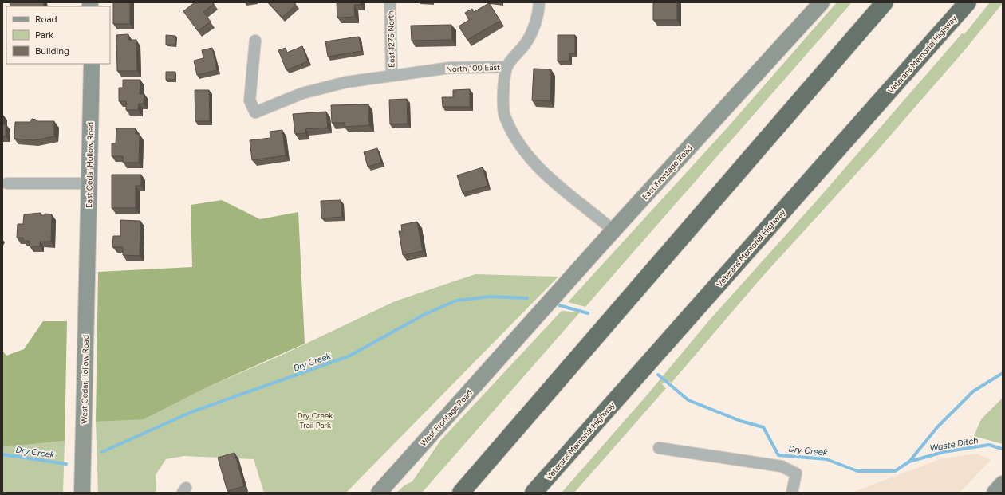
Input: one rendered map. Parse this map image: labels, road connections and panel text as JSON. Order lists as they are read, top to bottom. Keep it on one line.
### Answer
{"streets":{"highway":["Veterans Memorial Highway"],"street":["East 1275 North","North 100 East","East Cedar Hollow Road","East Frontage Road","West Cedar Hollow Road","West Frontage Road"]},"crossings":[["East 1275 North","North 100 East"],["North 100 East","East Frontage Road"],["East Cedar Hollow Road","West Cedar Hollow Road"],["East Frontage Road","West Frontage Road"]],"water":["Dry Creek","Waste Ditch"],"parks":["Dry Creek Trail Park"],"legend":["Road","Park","Building"]}
